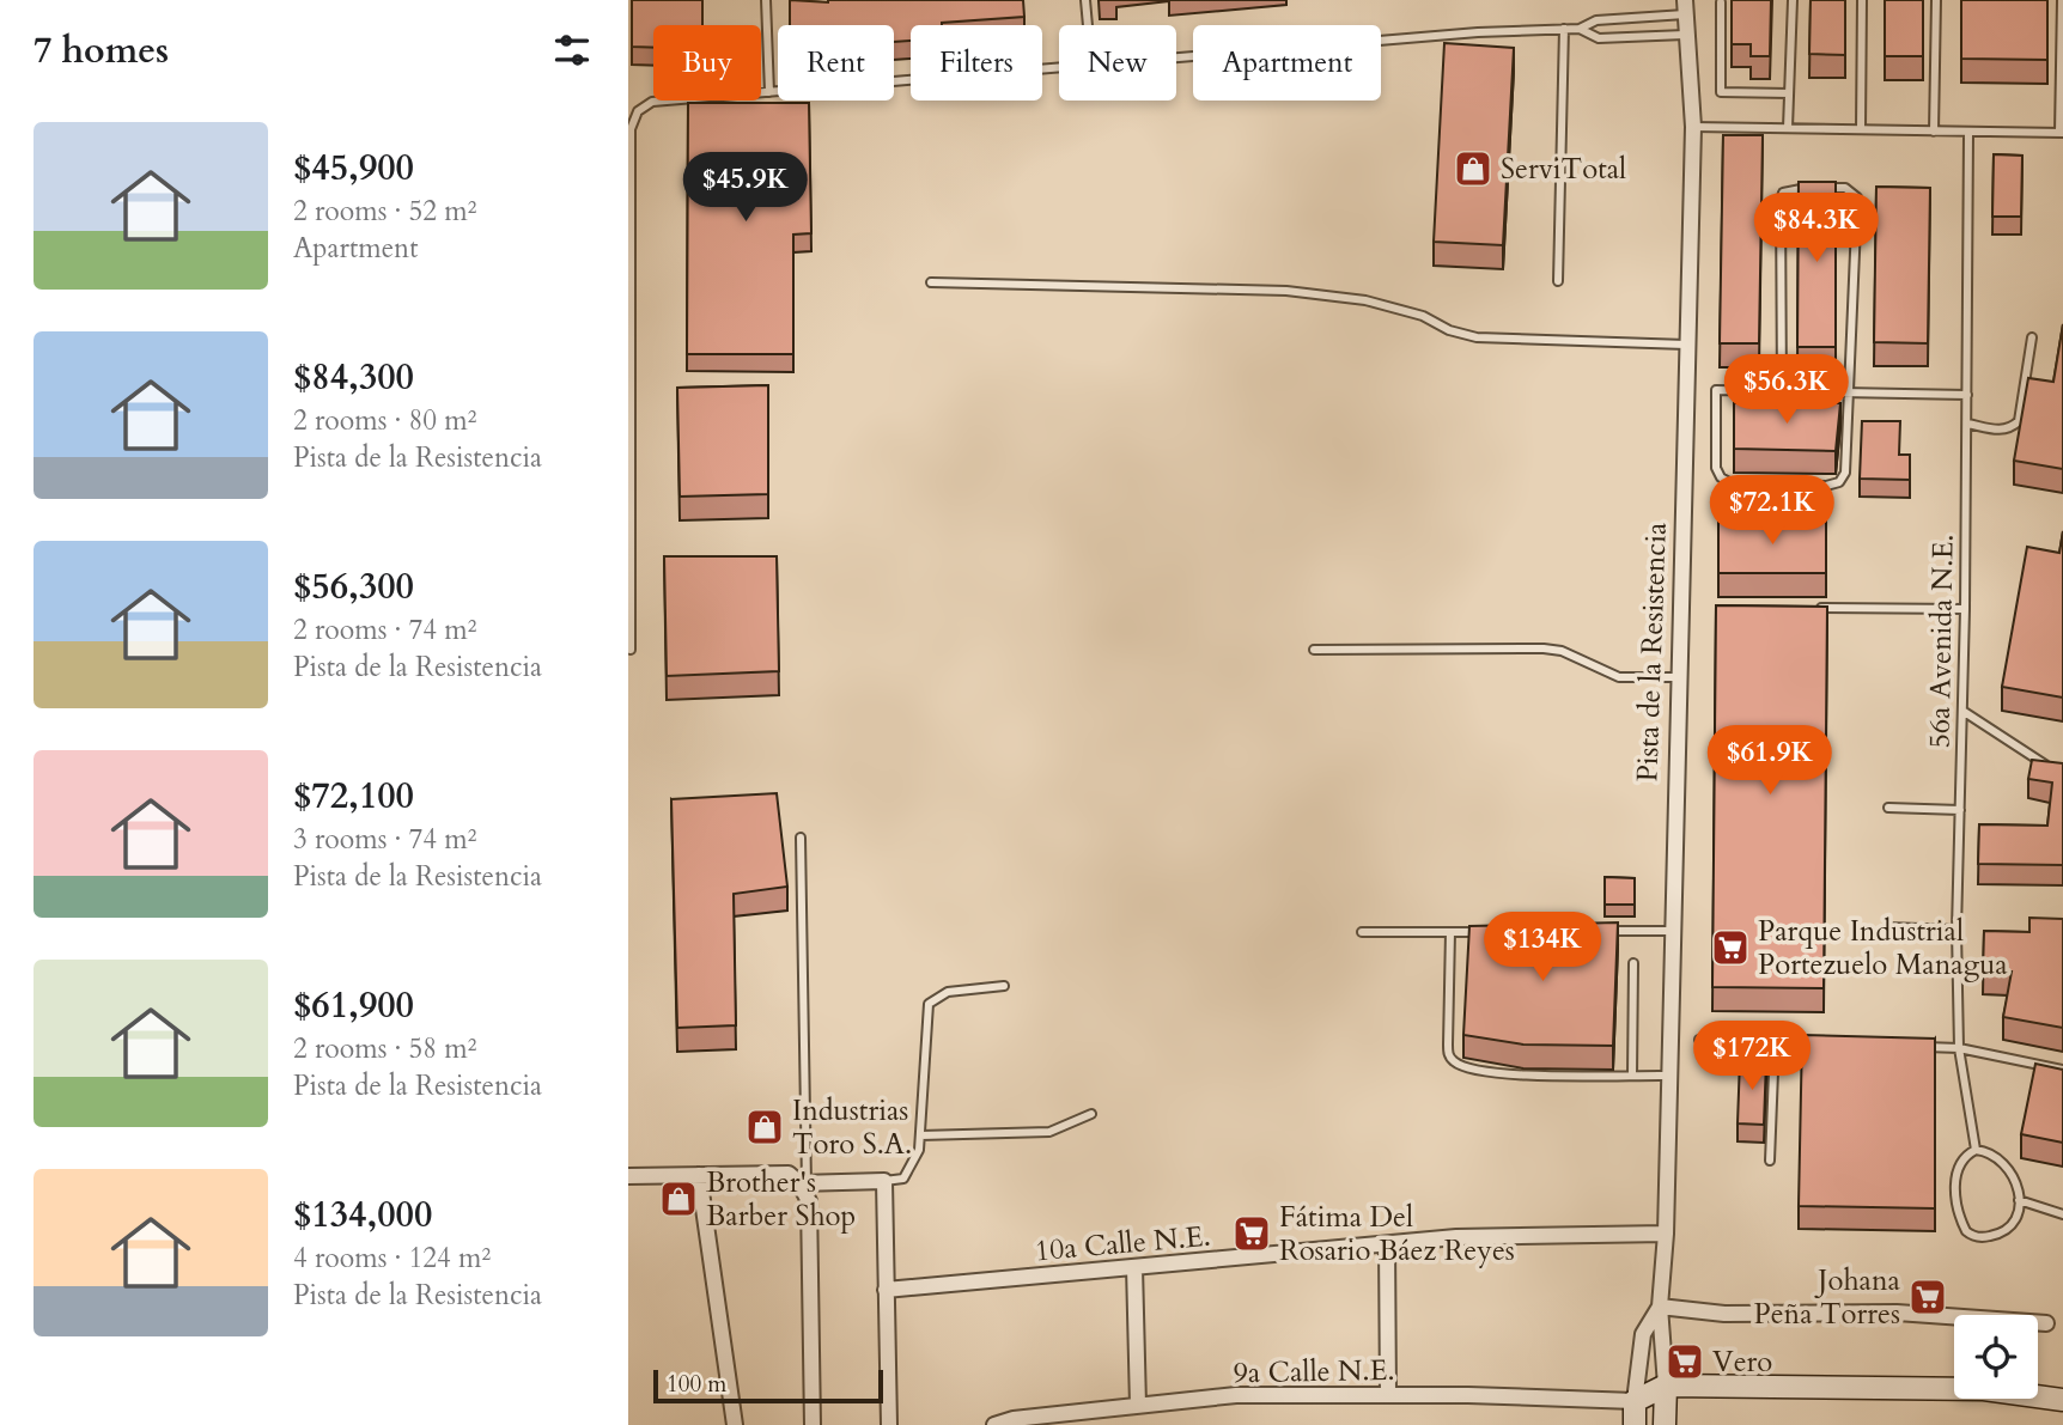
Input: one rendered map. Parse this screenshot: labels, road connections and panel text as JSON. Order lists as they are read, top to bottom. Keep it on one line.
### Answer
{"streets":{"street":["Pista de la Resistencia","10a Calle N.E.","9a Calle N.E."],"lane":["56a Avenida N.E."]},"crossings":[["Pista de la Resistencia","10a Calle N.E."],["Pista de la Resistencia","9a Calle N.E."]],"places":{"shop":["ServiTotal","Industrias Toro S.A.","Brother's Barber Shop"],"supermarket":["Parque Industrial Portezuelo Managua","Fátima Del Rosario Báez Reyes","Johana Peña Torres","Vero"]},"scale_bar":"100 m","page":{"heading":"7 homes","chip":["Buy","Rent","Filters","New","Apartment"],"list":[{"name":"$45,900","note":"2 rooms · 52 m² · Apartment"},{"name":"$84,300","note":"2 rooms · 80 m² · Pista de la Resistencia"},{"name":"$56,300","note":"2 rooms · 74 m² · Pista de la Resistencia"},{"name":"$72,100","note":"3 rooms · 74 m² · Pista de la Resistencia"},{"name":"$61,900","note":"2 rooms · 58 m² · Pista de la Resistencia"},{"name":"$134,000","note":"4 rooms · 124 m² · Pista de la Resistencia"}],"price":["$45.9K","$84.3K","$56.3K","$72.1K","$61.9K","$134K","$172K"],"scale":"100 m"}}
